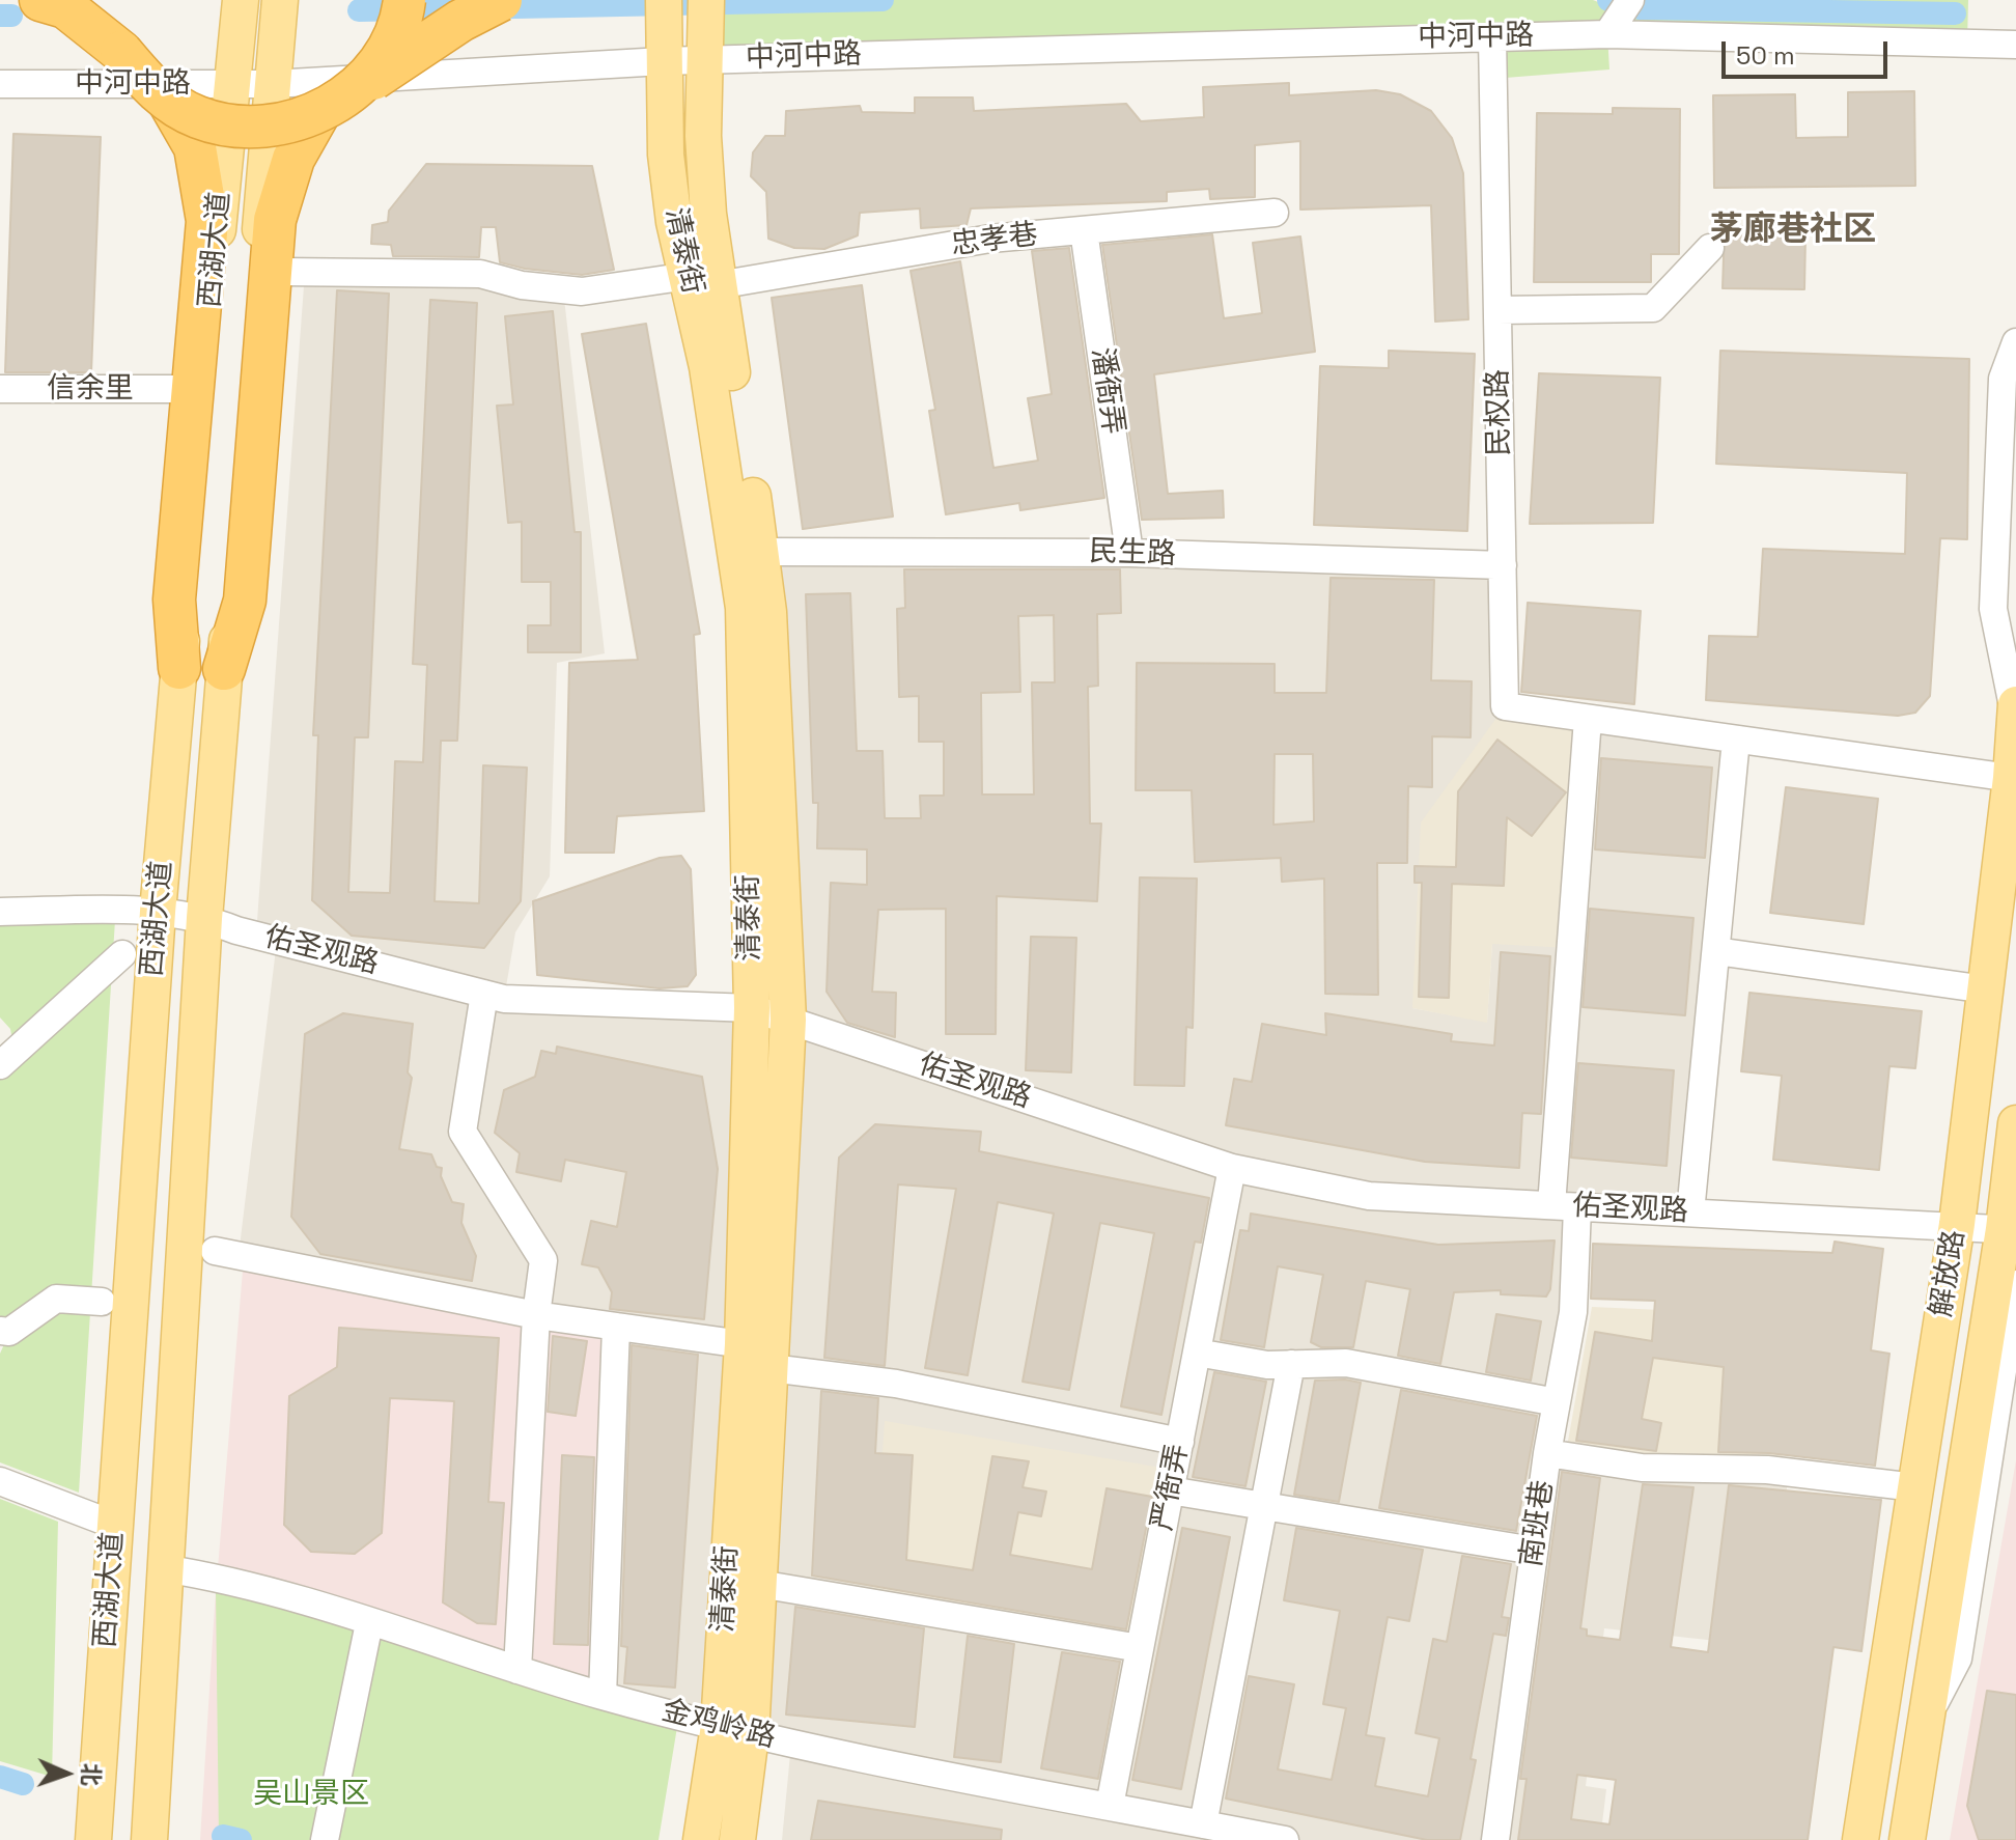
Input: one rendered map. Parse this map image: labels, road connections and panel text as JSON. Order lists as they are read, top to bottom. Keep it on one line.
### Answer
{"streets":{"main road":["西湖大道","清泰街","解放路"],"street":["中河中路","忠孝巷","信余里","潘衙弄","民权路","民生路","佑圣观路","严衙弄","南班巷","金鸡岭路"]},"crossings":[["中河中路","西湖大道"],["中河中路","清泰街"],["中河中路","民权路"],["忠孝巷","清泰街"],["忠孝巷","潘衙弄"],["西湖大道","佑圣观路"],["西湖大道","金鸡岭路"],["清泰街","民生路"],["清泰街","佑圣观路"],["清泰街","金鸡岭路"],["潘衙弄","民生路"],["民权路","民生路"],["民权路","南班巷"],["佑圣观路","解放路"],["佑圣观路","严衙弄"],["佑圣观路","南班巷"],["严衙弄","金鸡岭路"]],"districts":["茅廊巷社区"],"parks":["吴山景区"],"scale_bar":"50 m","north":"right"}
